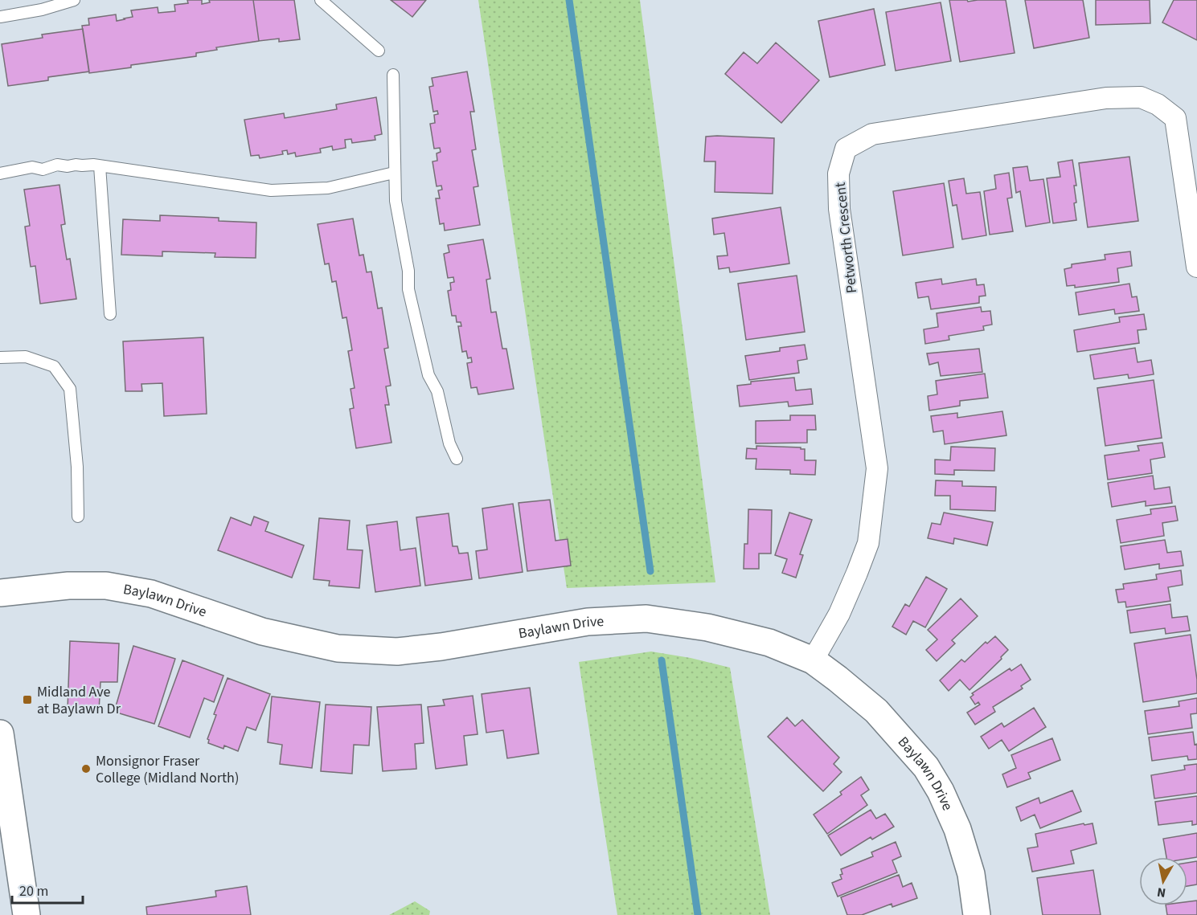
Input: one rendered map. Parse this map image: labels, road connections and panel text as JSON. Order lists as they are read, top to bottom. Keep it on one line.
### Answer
{"streets":{"street":["Petworth Crescent","Baylawn Drive"]},"crossings":[["Petworth Crescent","Baylawn Drive"]],"places":{"transit":["Midland Ave at Baylawn Dr"],"other":["Monsignor Fraser College (Midland North)"]},"scale_bar":"20 m","north":"bottom"}
